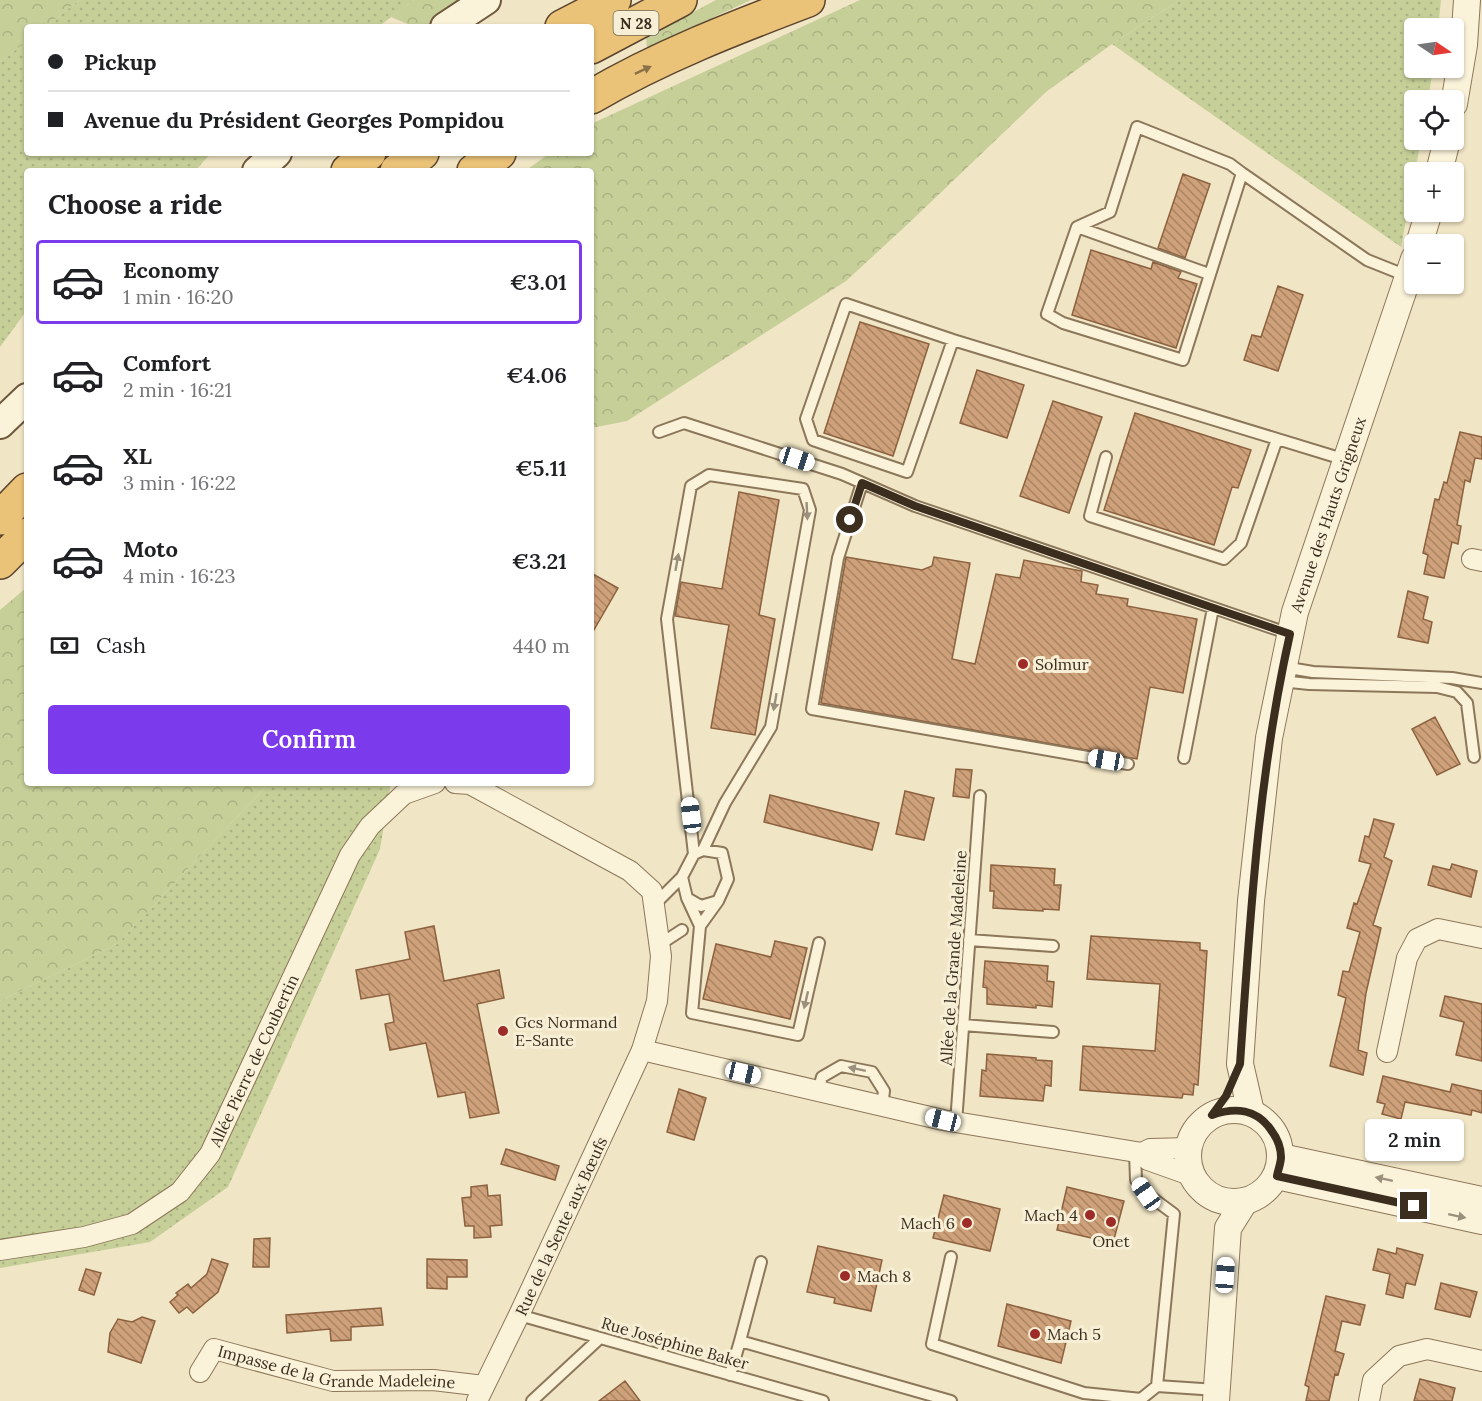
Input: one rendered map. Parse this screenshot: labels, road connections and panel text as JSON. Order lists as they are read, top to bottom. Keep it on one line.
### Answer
{"streets":{"highway":["N 28"],"street":["Avenue des Hauts Grigneux","Allée Pierre de Coubertin","Rue de la Sente aux Bœufs","Impasse de la Grande Madeleine"],"lane":["Allée de la Grande Madeleine","Rue Joséphine Baker"]},"crossings":[["Rue de la Sente aux Bœufs","Rue Joséphine Baker"],["Rue de la Sente aux Bœufs","Impasse de la Grande Madeleine"]],"places":["Solmur","Gcs Normand E-Sante","Mach 4","Onet","Mach 6","Mach 8","Mach 5"],"north":"right","page":{"map_buttons":["+","−"],"banner":["Pickup","Avenue du Président Georges Pompidou"],"heading":"Choose a ride","list":[{"name":"Economy","note":"1 min · 16:20","value":"€3.01"},{"name":"Comfort","note":"2 min · 16:21","value":"€4.06"},{"name":"XL","note":"3 min · 16:22","value":"€5.11"},{"name":"Moto","note":"4 min · 16:23","value":"€3.21"}],"pay":["Cash","440 m"],"buttons":"Confirm","bubble":"2 min"}}
